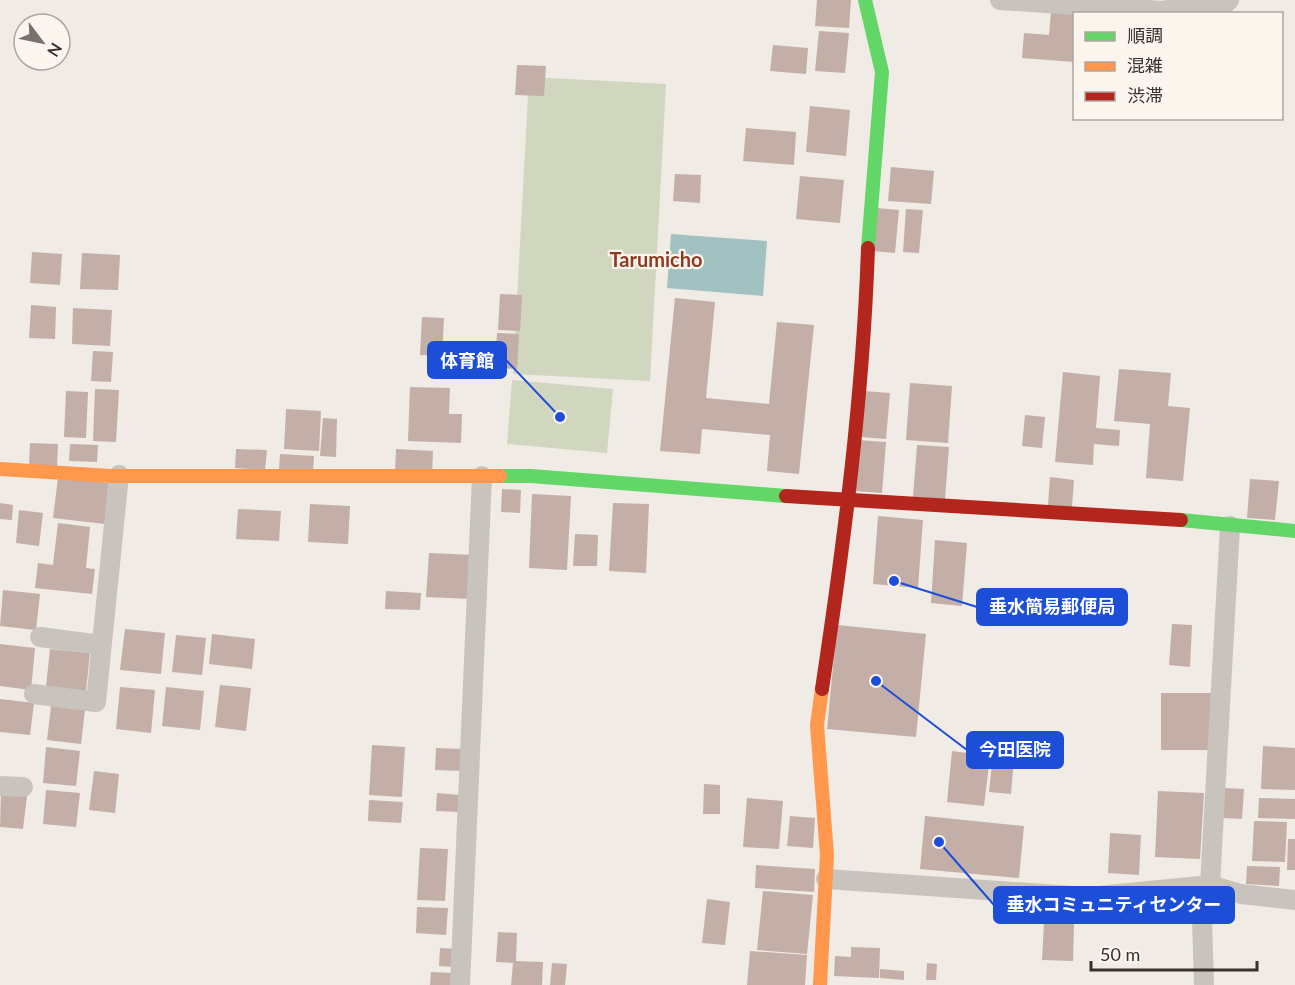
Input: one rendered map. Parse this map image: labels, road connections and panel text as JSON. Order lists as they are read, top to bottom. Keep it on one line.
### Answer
{"districts":["Tarumicho"],"places":["体育館","垂水簡易郵便局","今田医院","垂水コミュニティセンター"],"legend":["順調","混雑","渋滞"],"scale_bar":"50 m","north":"bottom right"}
